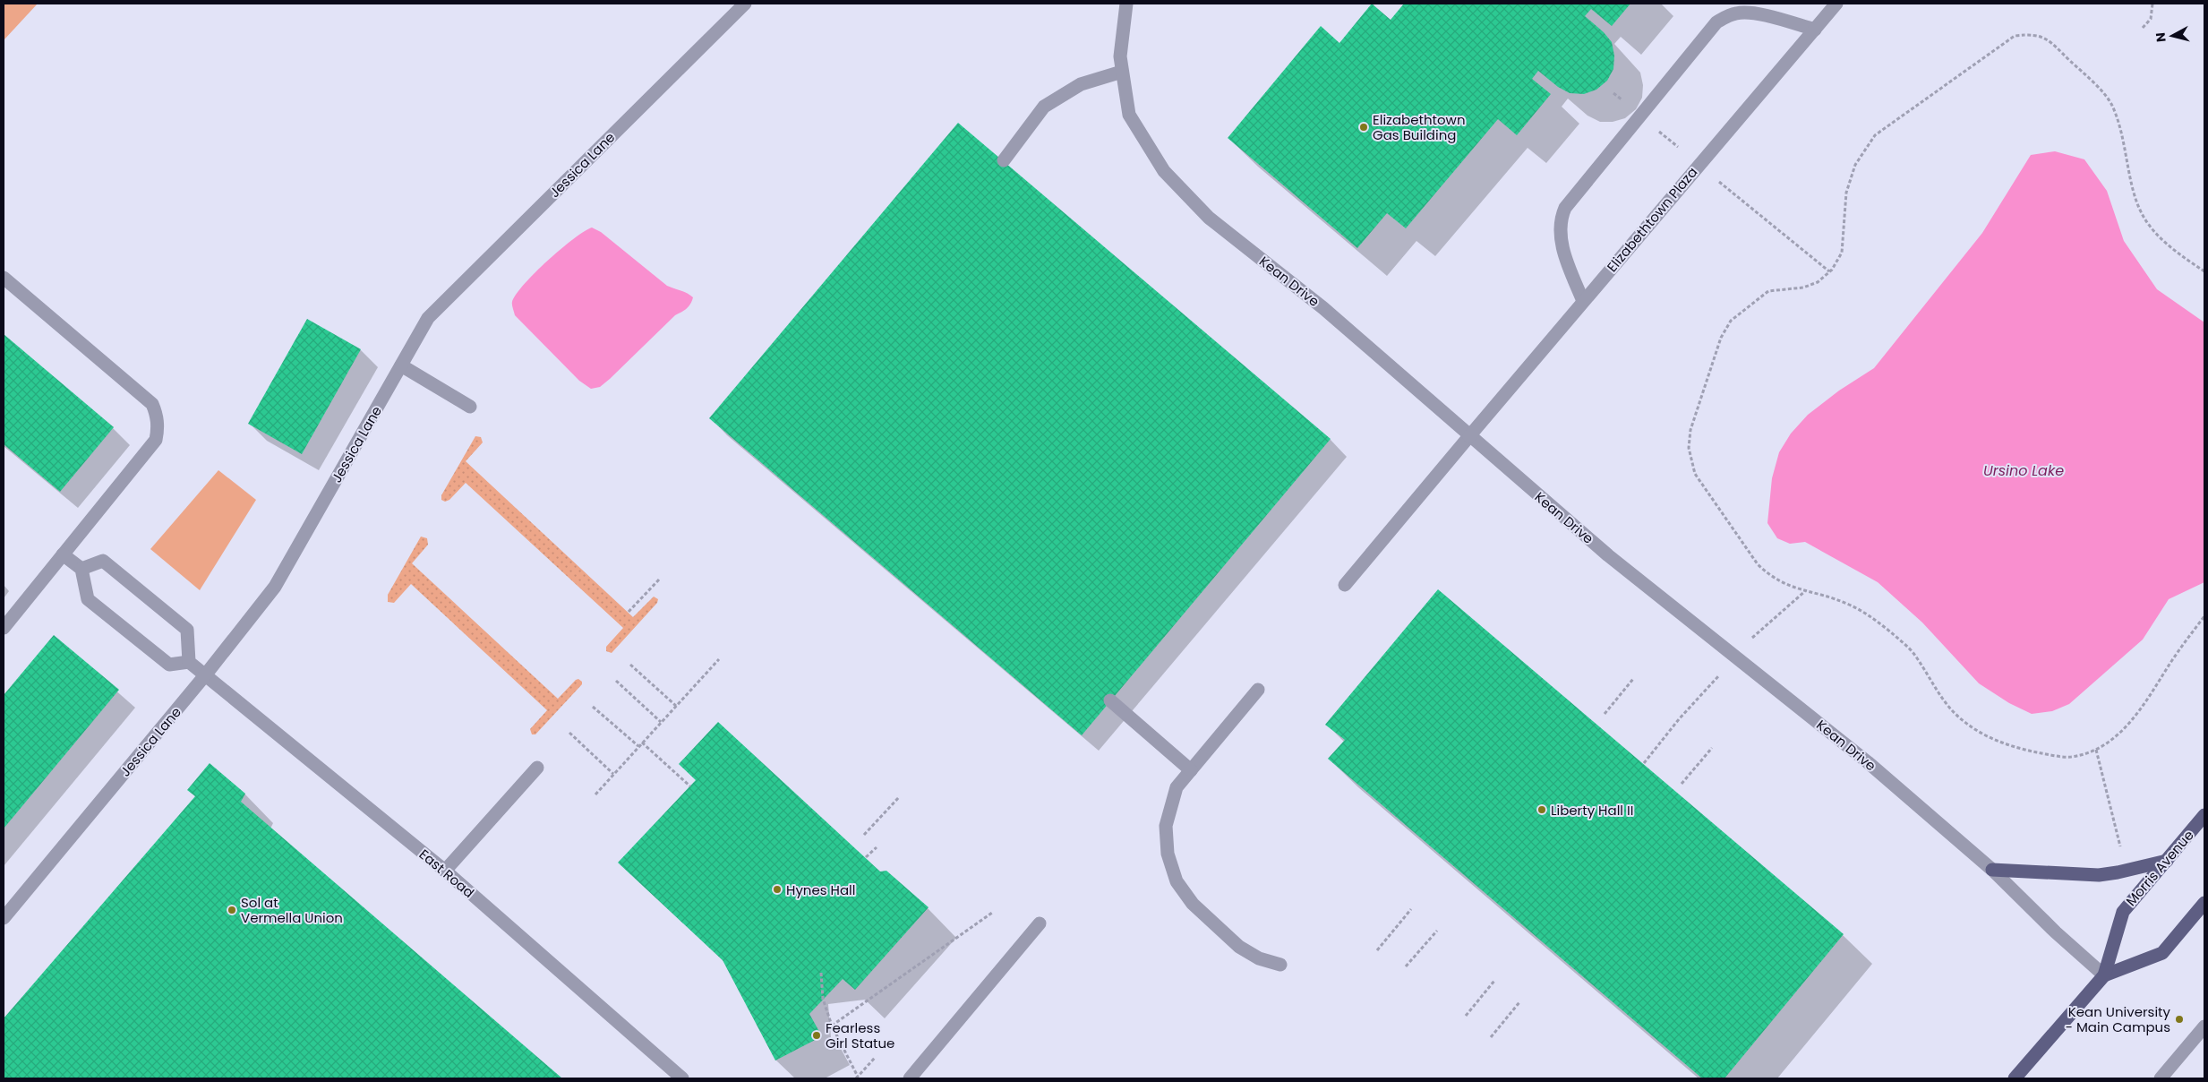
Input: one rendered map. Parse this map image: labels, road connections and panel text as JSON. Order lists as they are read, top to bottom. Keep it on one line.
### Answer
{"streets":{"main road":["Morris Avenue"],"street":["Jessica Lane","Elizabethtown Plaza","Kean Drive","East Road"]},"crossings":[["Jessica Lane","East Road"],["Elizabethtown Plaza","Kean Drive"],["Kean Drive","Morris Avenue"]],"water":["Ursino Lake"],"places":["Elizabethtown Gas Building","Liberty Hall II","Hynes Hall","Sol at Vermella Union","Kean University - Main Campus","Fearless Girl Statue"],"north":"left"}
